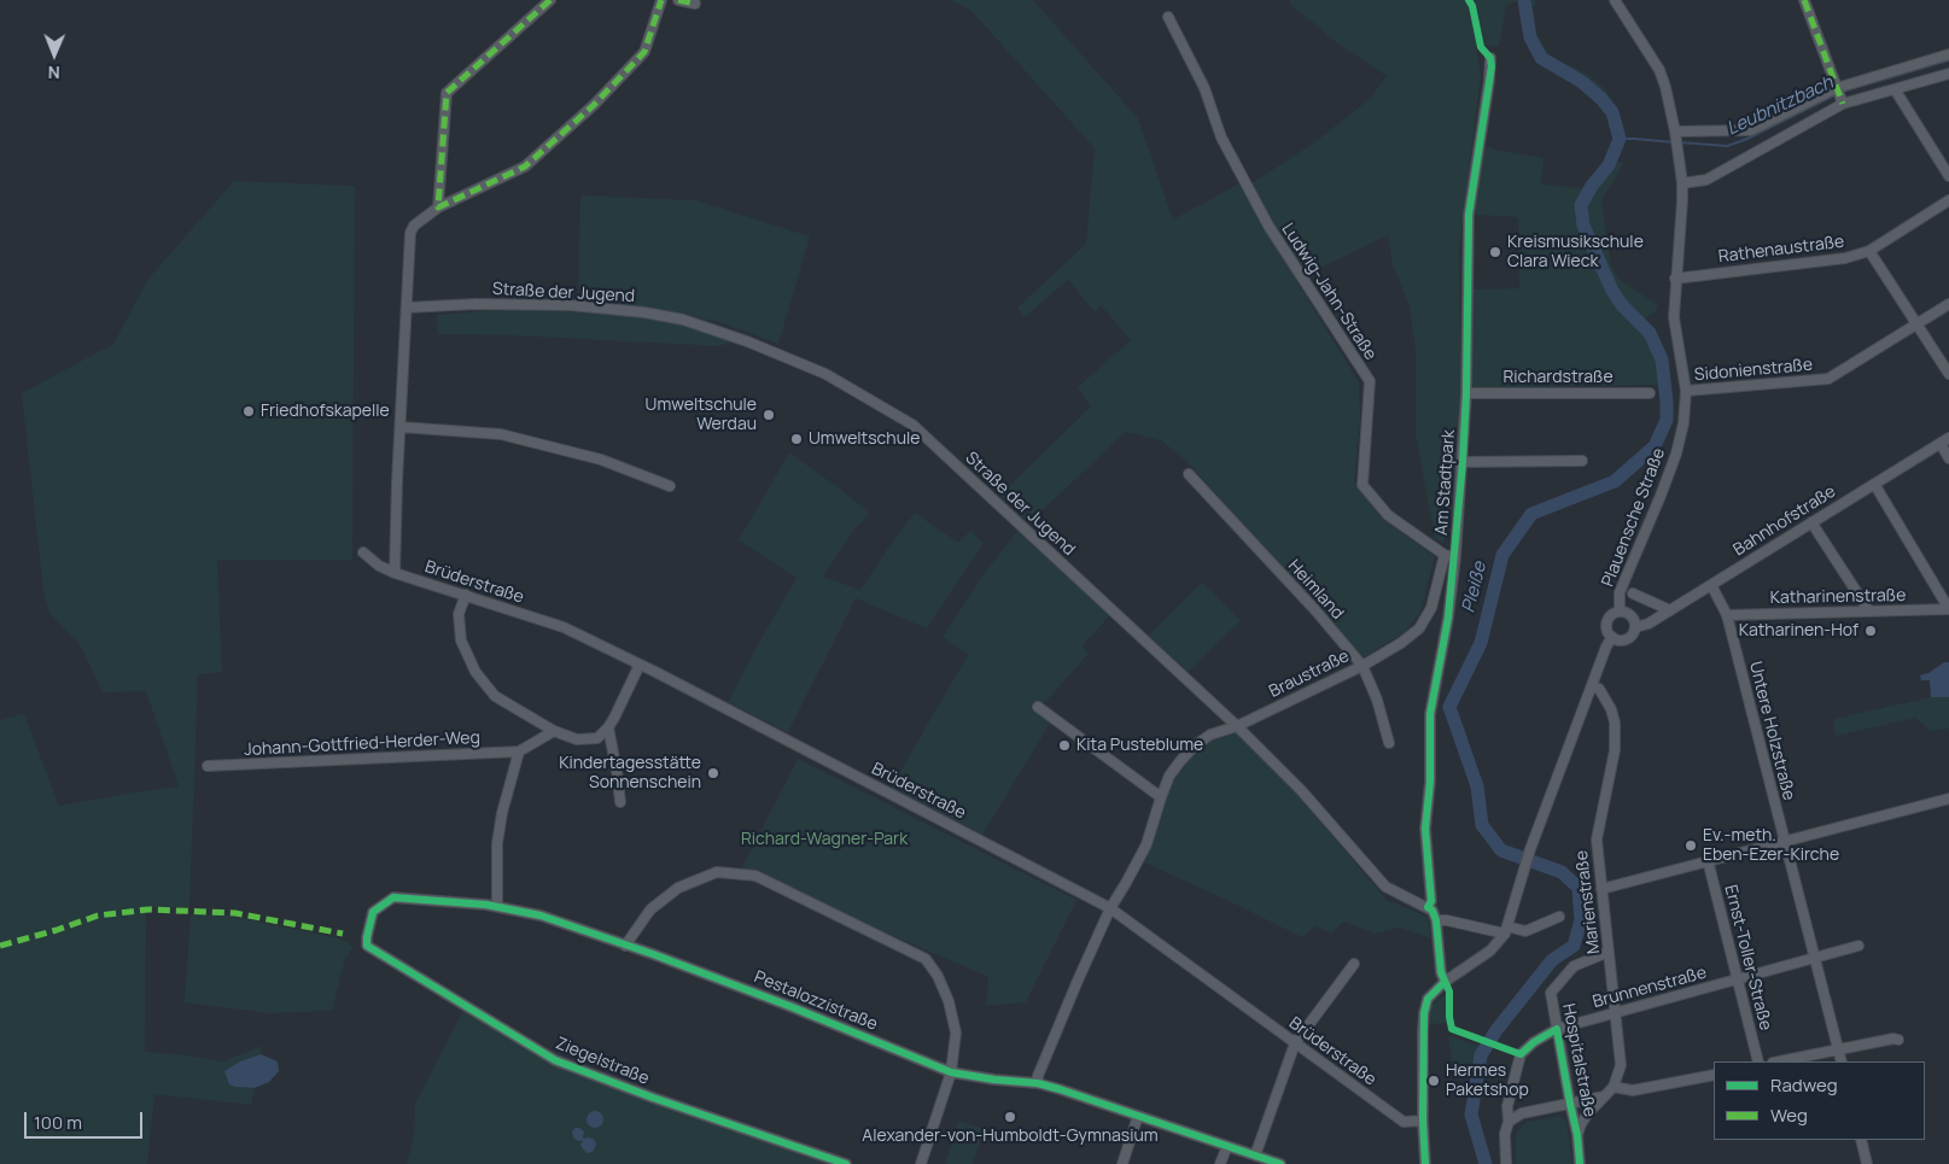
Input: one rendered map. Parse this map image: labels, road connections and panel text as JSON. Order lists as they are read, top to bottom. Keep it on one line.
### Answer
{"streets":{"street":["Rathenaustraße","Ludwig-Jahn-Straße","Straße der Jugend","Sidonienstraße","Richardstraße","Am Stadtpark","Plauensche Straße","Bahnhofstraße","Brüderstraße","Heimland","Katharinenstraße","Braustraße","Untere Holzstraße","Johann-Gottfried-Herder-Weg","Marienstraße","Ernst-Toller-Straße","Brunnenstraße","Pestalozzistraße","Hospitalstraße","Ziegelstraße"]},"crossings":[["Rathenaustraße","Plauensche Straße"],["Ludwig-Jahn-Straße","Am Stadtpark"],["Ludwig-Jahn-Straße","Braustraße"],["Straße der Jugend","Am Stadtpark"],["Straße der Jugend","Braustraße"],["Sidonienstraße","Plauensche Straße"],["Richardstraße","Am Stadtpark"],["Plauensche Straße","Bahnhofstraße"],["Bahnhofstraße","Untere Holzstraße"],["Brüderstraße","Braustraße"],["Heimland","Braustraße"],["Katharinenstraße","Untere Holzstraße"],["Braustraße","Pestalozzistraße"],["Untere Holzstraße","Brunnenstraße"],["Marienstraße","Brunnenstraße"],["Marienstraße","Hospitalstraße"],["Ernst-Toller-Straße","Brunnenstraße"],["Brunnenstraße","Hospitalstraße"],["Pestalozzistraße","Ziegelstraße"]],"water":["Leubnitzbach","Pleiße"],"parks":["Richard-Wagner-Park"],"places":["Kreismusikschule Clara Wieck","Friedhofskapelle","Umweltschule Werdau","Umweltschule","Katharinen-Hof","Kita Pusteblume","Kindertagesstätte Sonnenschein","Ev.-meth. Eben-Ezer-Kirche","Hermes Paketshop","Alexander-von-Humboldt-Gymnasium"],"legend":["Radweg","Weg"],"scale_bar":"100 m","north":"bottom"}
